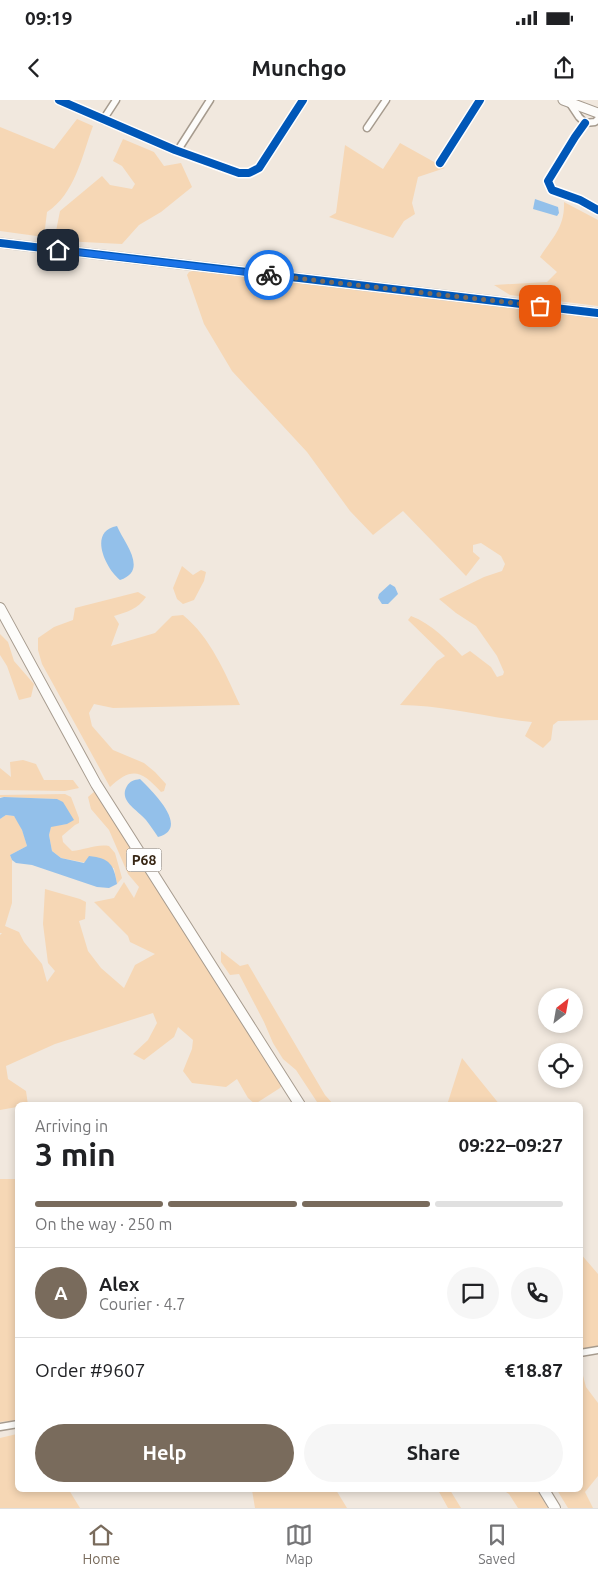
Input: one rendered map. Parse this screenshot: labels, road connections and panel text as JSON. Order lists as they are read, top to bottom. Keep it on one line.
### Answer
{"streets":{"main road":["P68"]},"north":"top right","page":{"status":"09:19","header":"Munchgo","heading":["3 min","Arriving in","09:22–09:27"],"panel":["Alex","Courier · 4.7","Order #9607","€18.87"],"bar":"On the way · 250 m","round":"A","buttons":["Help","Share"],"tabs":["Home","Map","Saved"]}}
